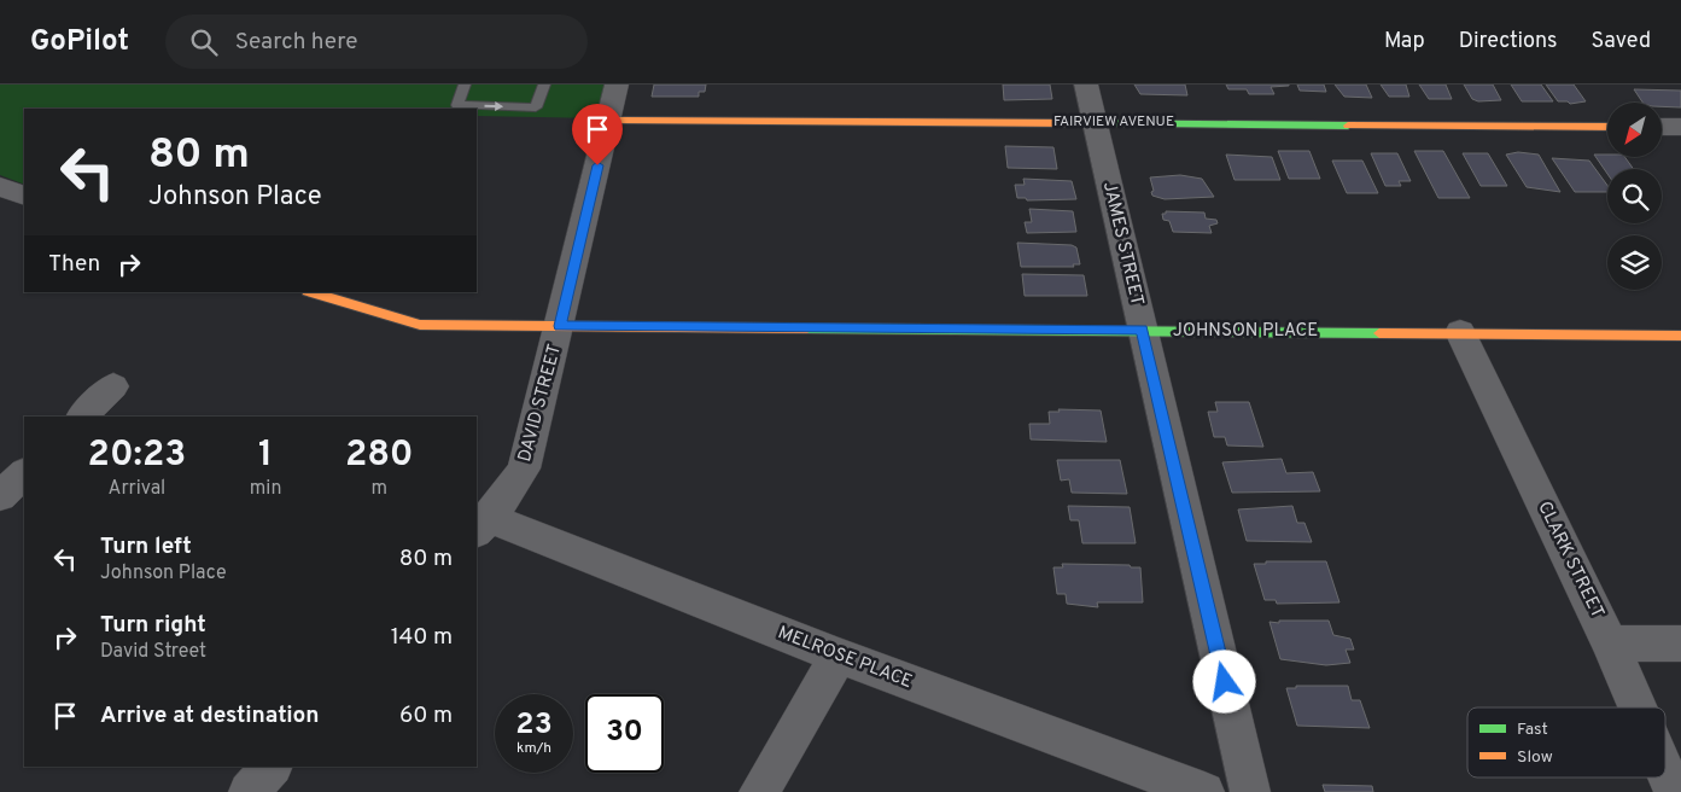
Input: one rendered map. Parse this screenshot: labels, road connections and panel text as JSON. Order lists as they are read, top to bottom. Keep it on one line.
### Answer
{"streets":{"street":["FAIRVIEW AVENUE","JAMES STREET","JOHNSON PLACE","DAVID STREET","CLARK STREET","MELROSE PLACE"]},"crossings":[["FAIRVIEW AVENUE","JAMES STREET"],["FAIRVIEW AVENUE","DAVID STREET"],["JAMES STREET","JOHNSON PLACE"],["JOHNSON PLACE","DAVID STREET"],["JOHNSON PLACE","CLARK STREET"],["DAVID STREET","MELROSE PLACE"]],"legend":["Fast","Slow"],"north":"bottom left","page":{"header":"GoPilot","search":"Search here","nav":["Map","Directions","Saved"],"turn":["80 m","Johnson Place"],"then":"Then","eta":["20:23","Arrival","1","min","280","m"],"list":[{"name":"Turn left","note":"Johnson Place","value":"80 m"},{"name":"Turn right","note":"David Street","value":"140 m"},{"name":"Arrive at destination","value":"60 m"}],"speed":"23 km/h","limit":"30"}}
